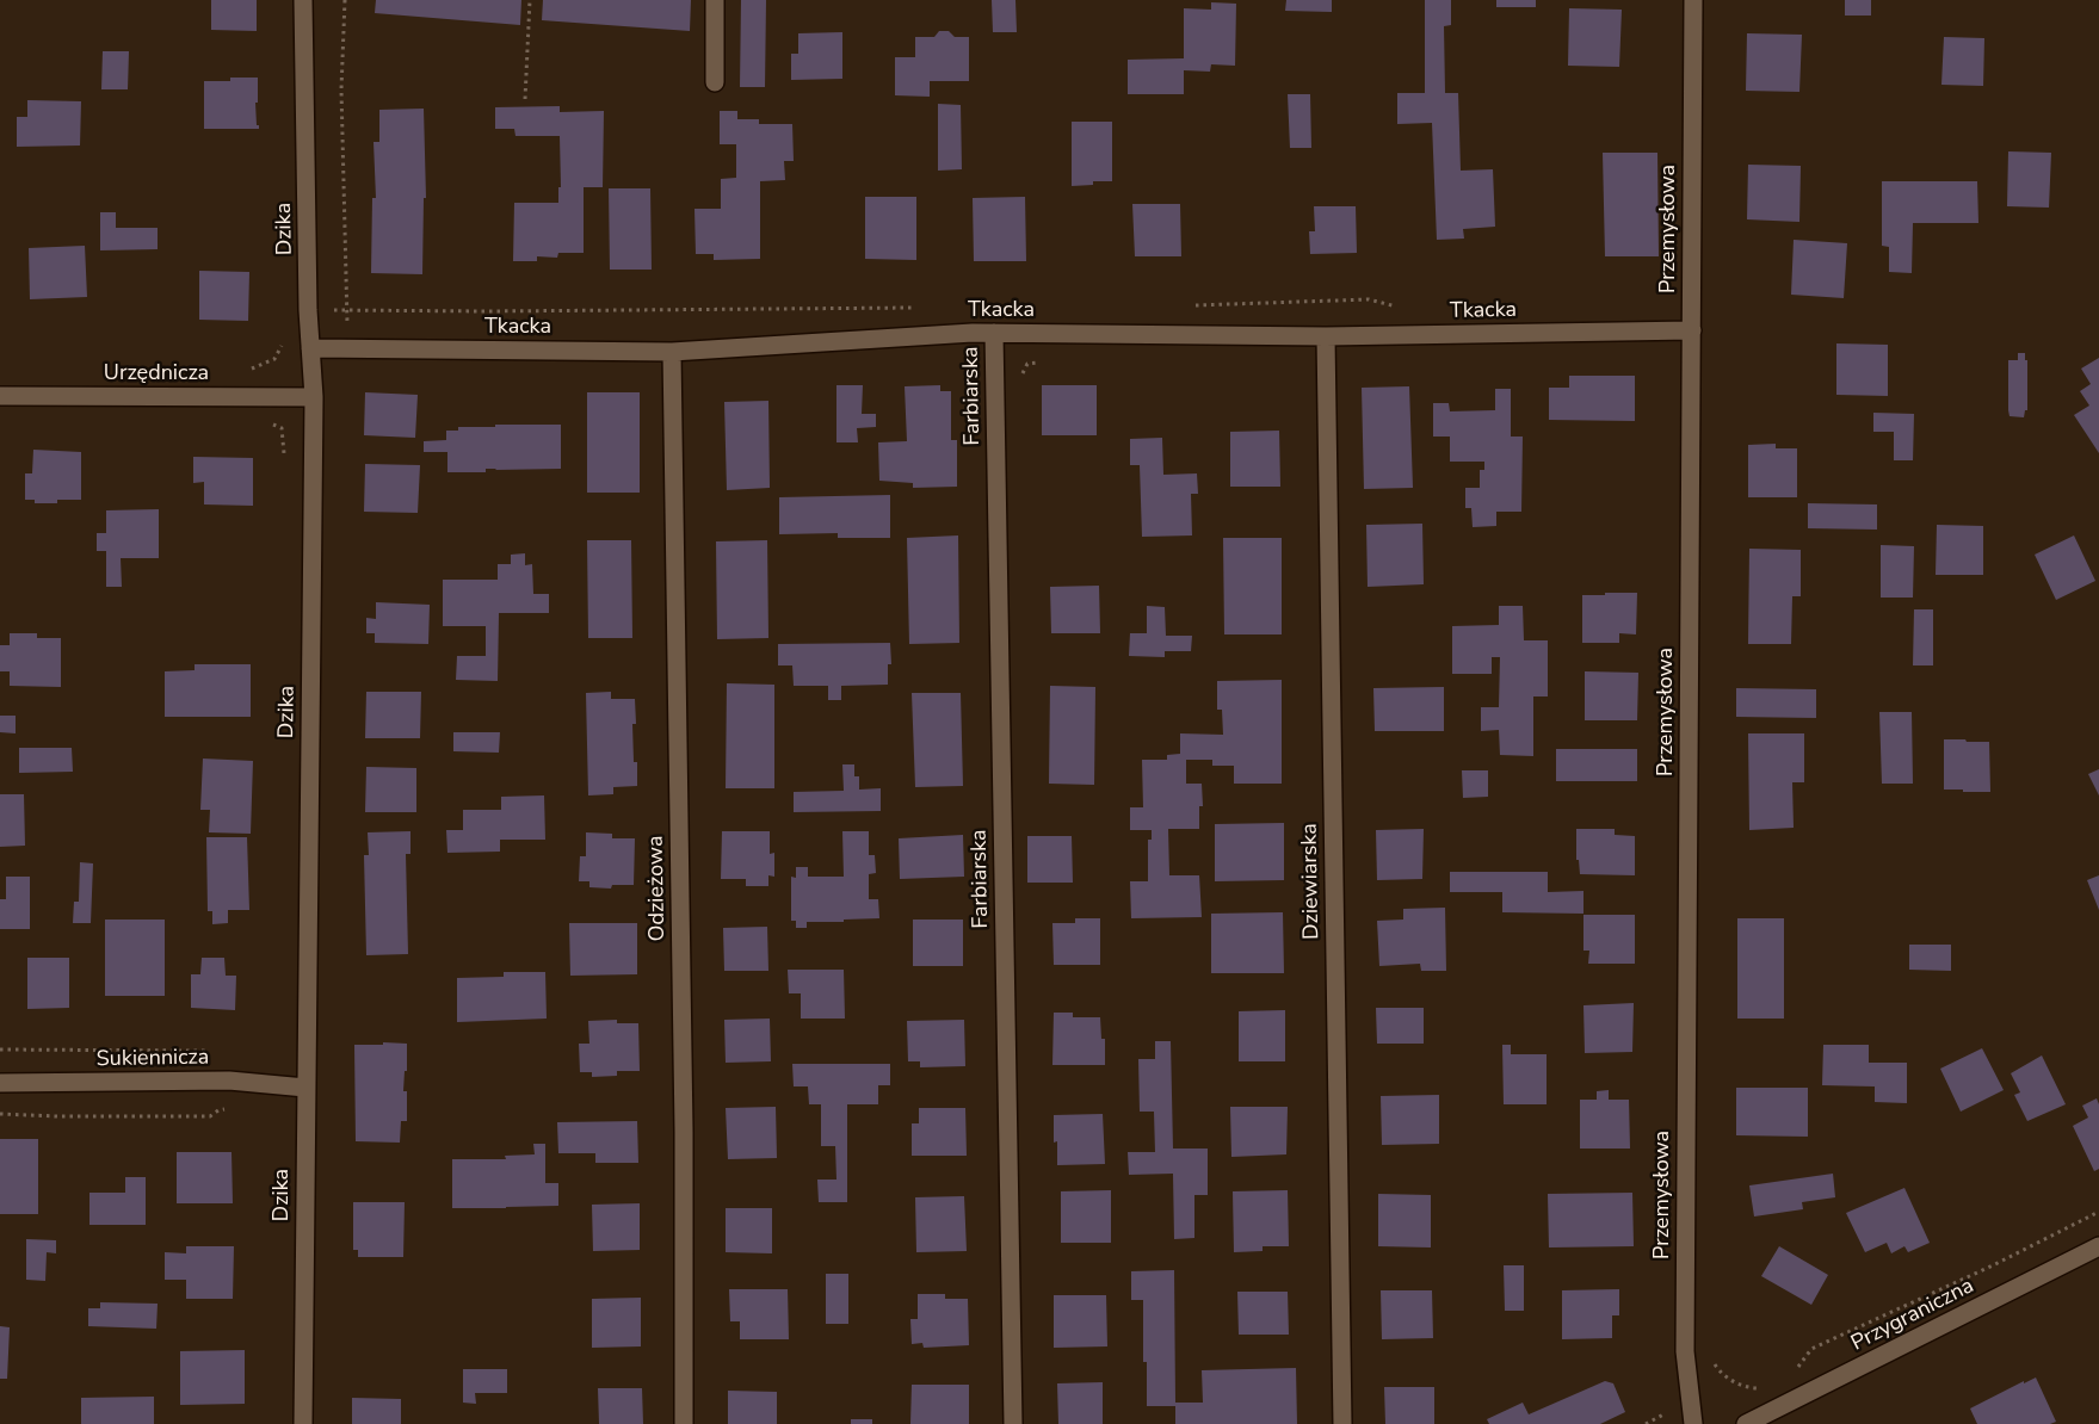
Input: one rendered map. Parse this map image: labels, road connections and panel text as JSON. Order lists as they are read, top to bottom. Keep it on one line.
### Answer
{"streets":{"street":["Dzika","Przemysłowa","Tkacka","Urzędnicza","Farbiarska","Dziewiarska","Odzieżowa","Sukiennicza","Przygraniczna"]},"crossings":[["Dzika","Tkacka"],["Dzika","Urzędnicza"],["Dzika","Sukiennicza"],["Przemysłowa","Tkacka"],["Tkacka","Farbiarska"],["Tkacka","Dziewiarska"],["Tkacka","Odzieżowa"]]}
